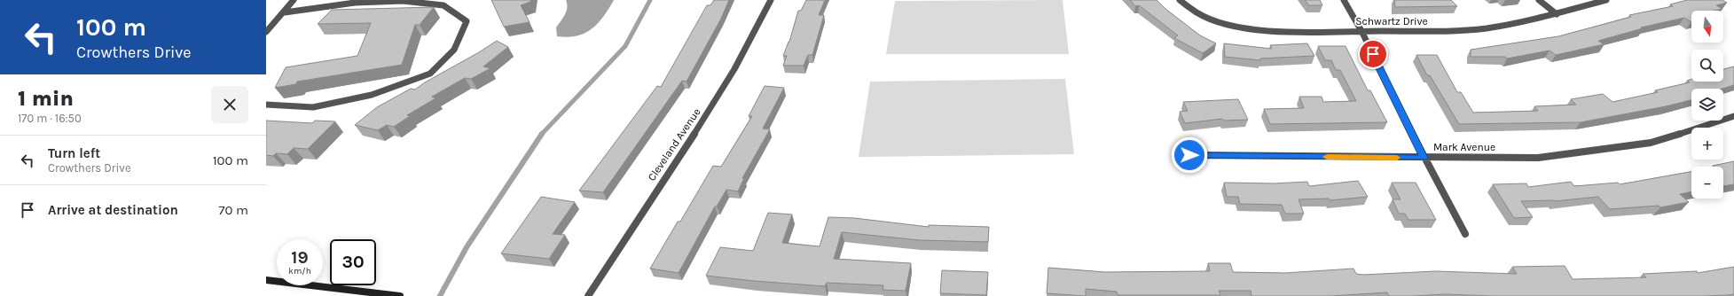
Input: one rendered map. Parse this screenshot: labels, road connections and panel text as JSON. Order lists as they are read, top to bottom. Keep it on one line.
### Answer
{"streets":{"street":["Schwartz Drive","Cleveland Avenue","Mark Avenue"]},"north":"bottom","page":{"turn":["100 m","Crowthers Drive"],"map_buttons":["+","−"],"heading":["1 min","170 m · 16:50"],"list":[{"name":"Turn left","note":"Crowthers Drive","value":"100 m"},{"name":"Arrive at destination","value":"70 m"}],"speed":"19 km/h","limit":"30"}}
